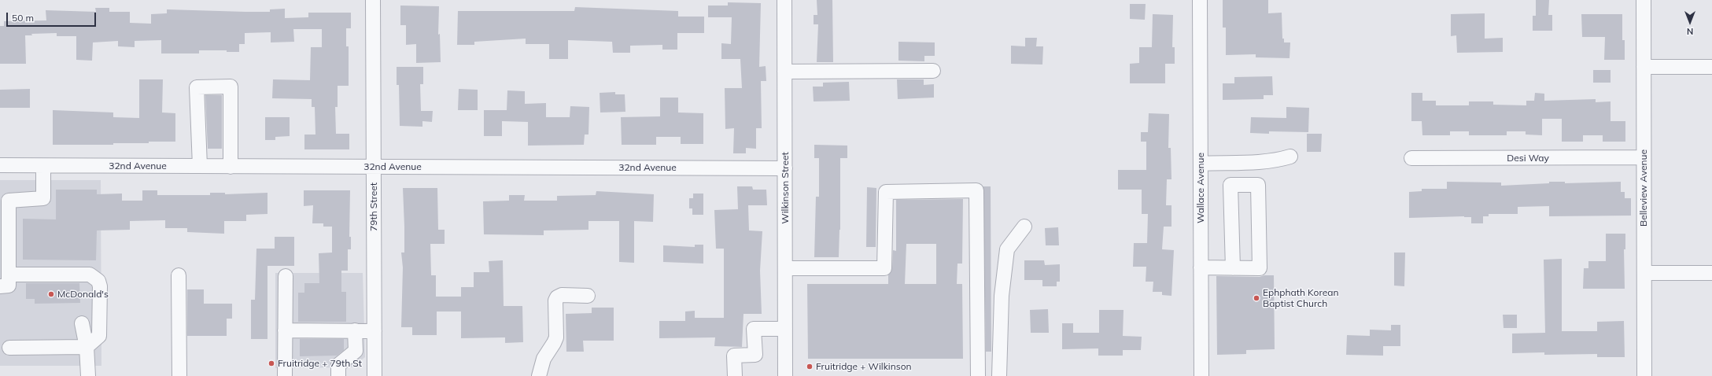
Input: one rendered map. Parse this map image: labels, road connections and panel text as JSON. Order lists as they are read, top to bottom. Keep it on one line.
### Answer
{"streets":{"street":["Desi Way","32nd Avenue","Wilkinson Street","Wallace Avenue","Belleview Avenue","79th Street"]},"crossings":[["Desi Way","Belleview Avenue"],["32nd Avenue","Wilkinson Street"],["32nd Avenue","79th Street"]],"places":["McDonald's","Ephphath Korean Baptist Church","Fruitridge + 79th St","Fruitridge + Wilkinson"],"scale_bar":"50 m","north":"bottom"}
